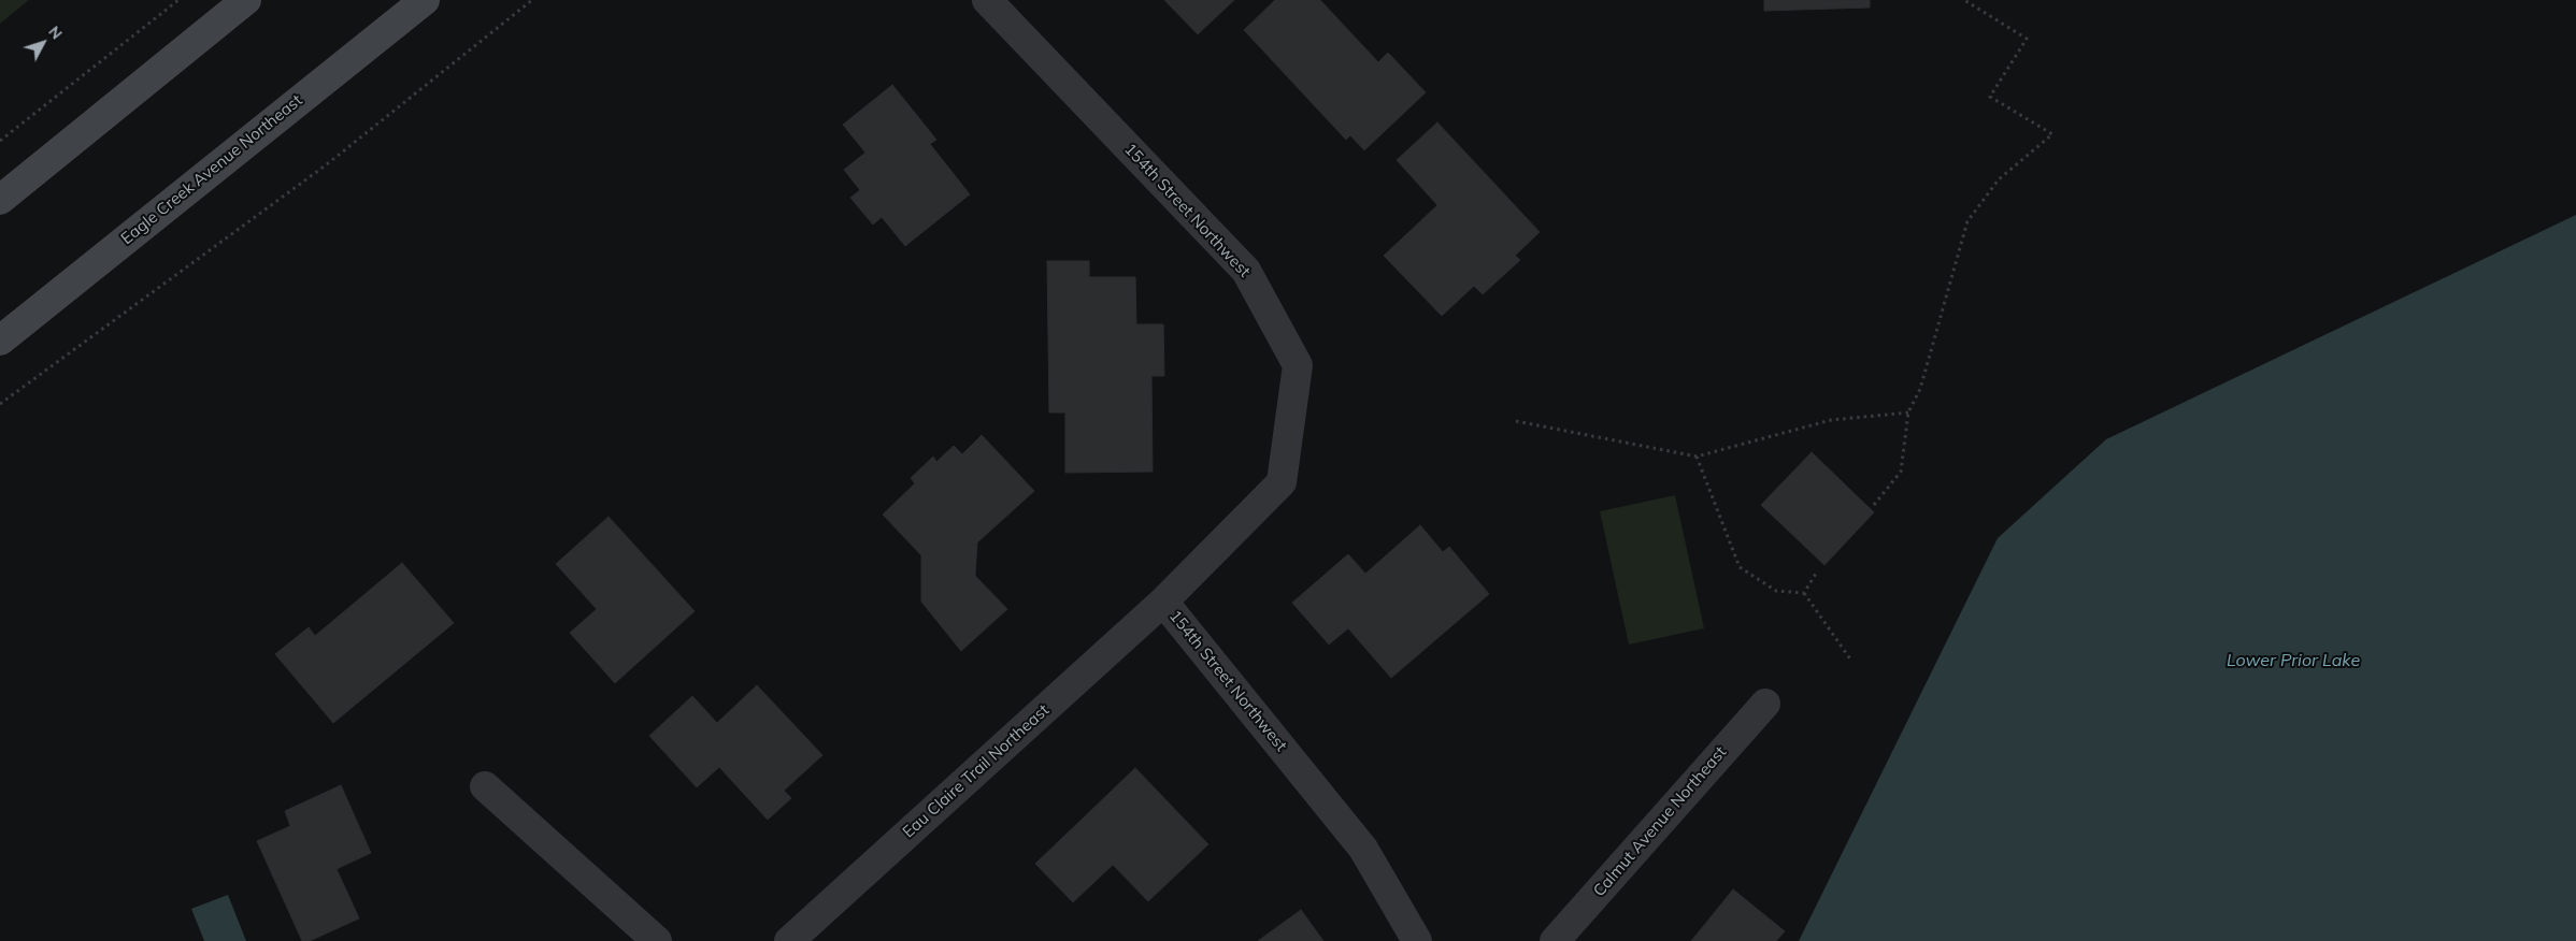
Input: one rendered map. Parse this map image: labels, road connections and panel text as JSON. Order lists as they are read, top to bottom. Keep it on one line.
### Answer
{"streets":{"main road":["Eagle Creek Avenue Northeast"],"street":["154th Street Northwest","Eau Claire Trail Northeast","Calmut Avenue Northeast"]},"crossings":[["154th Street Northwest","Eau Claire Trail Northeast"]],"water":["Lower Prior Lake"],"north":"top right"}
